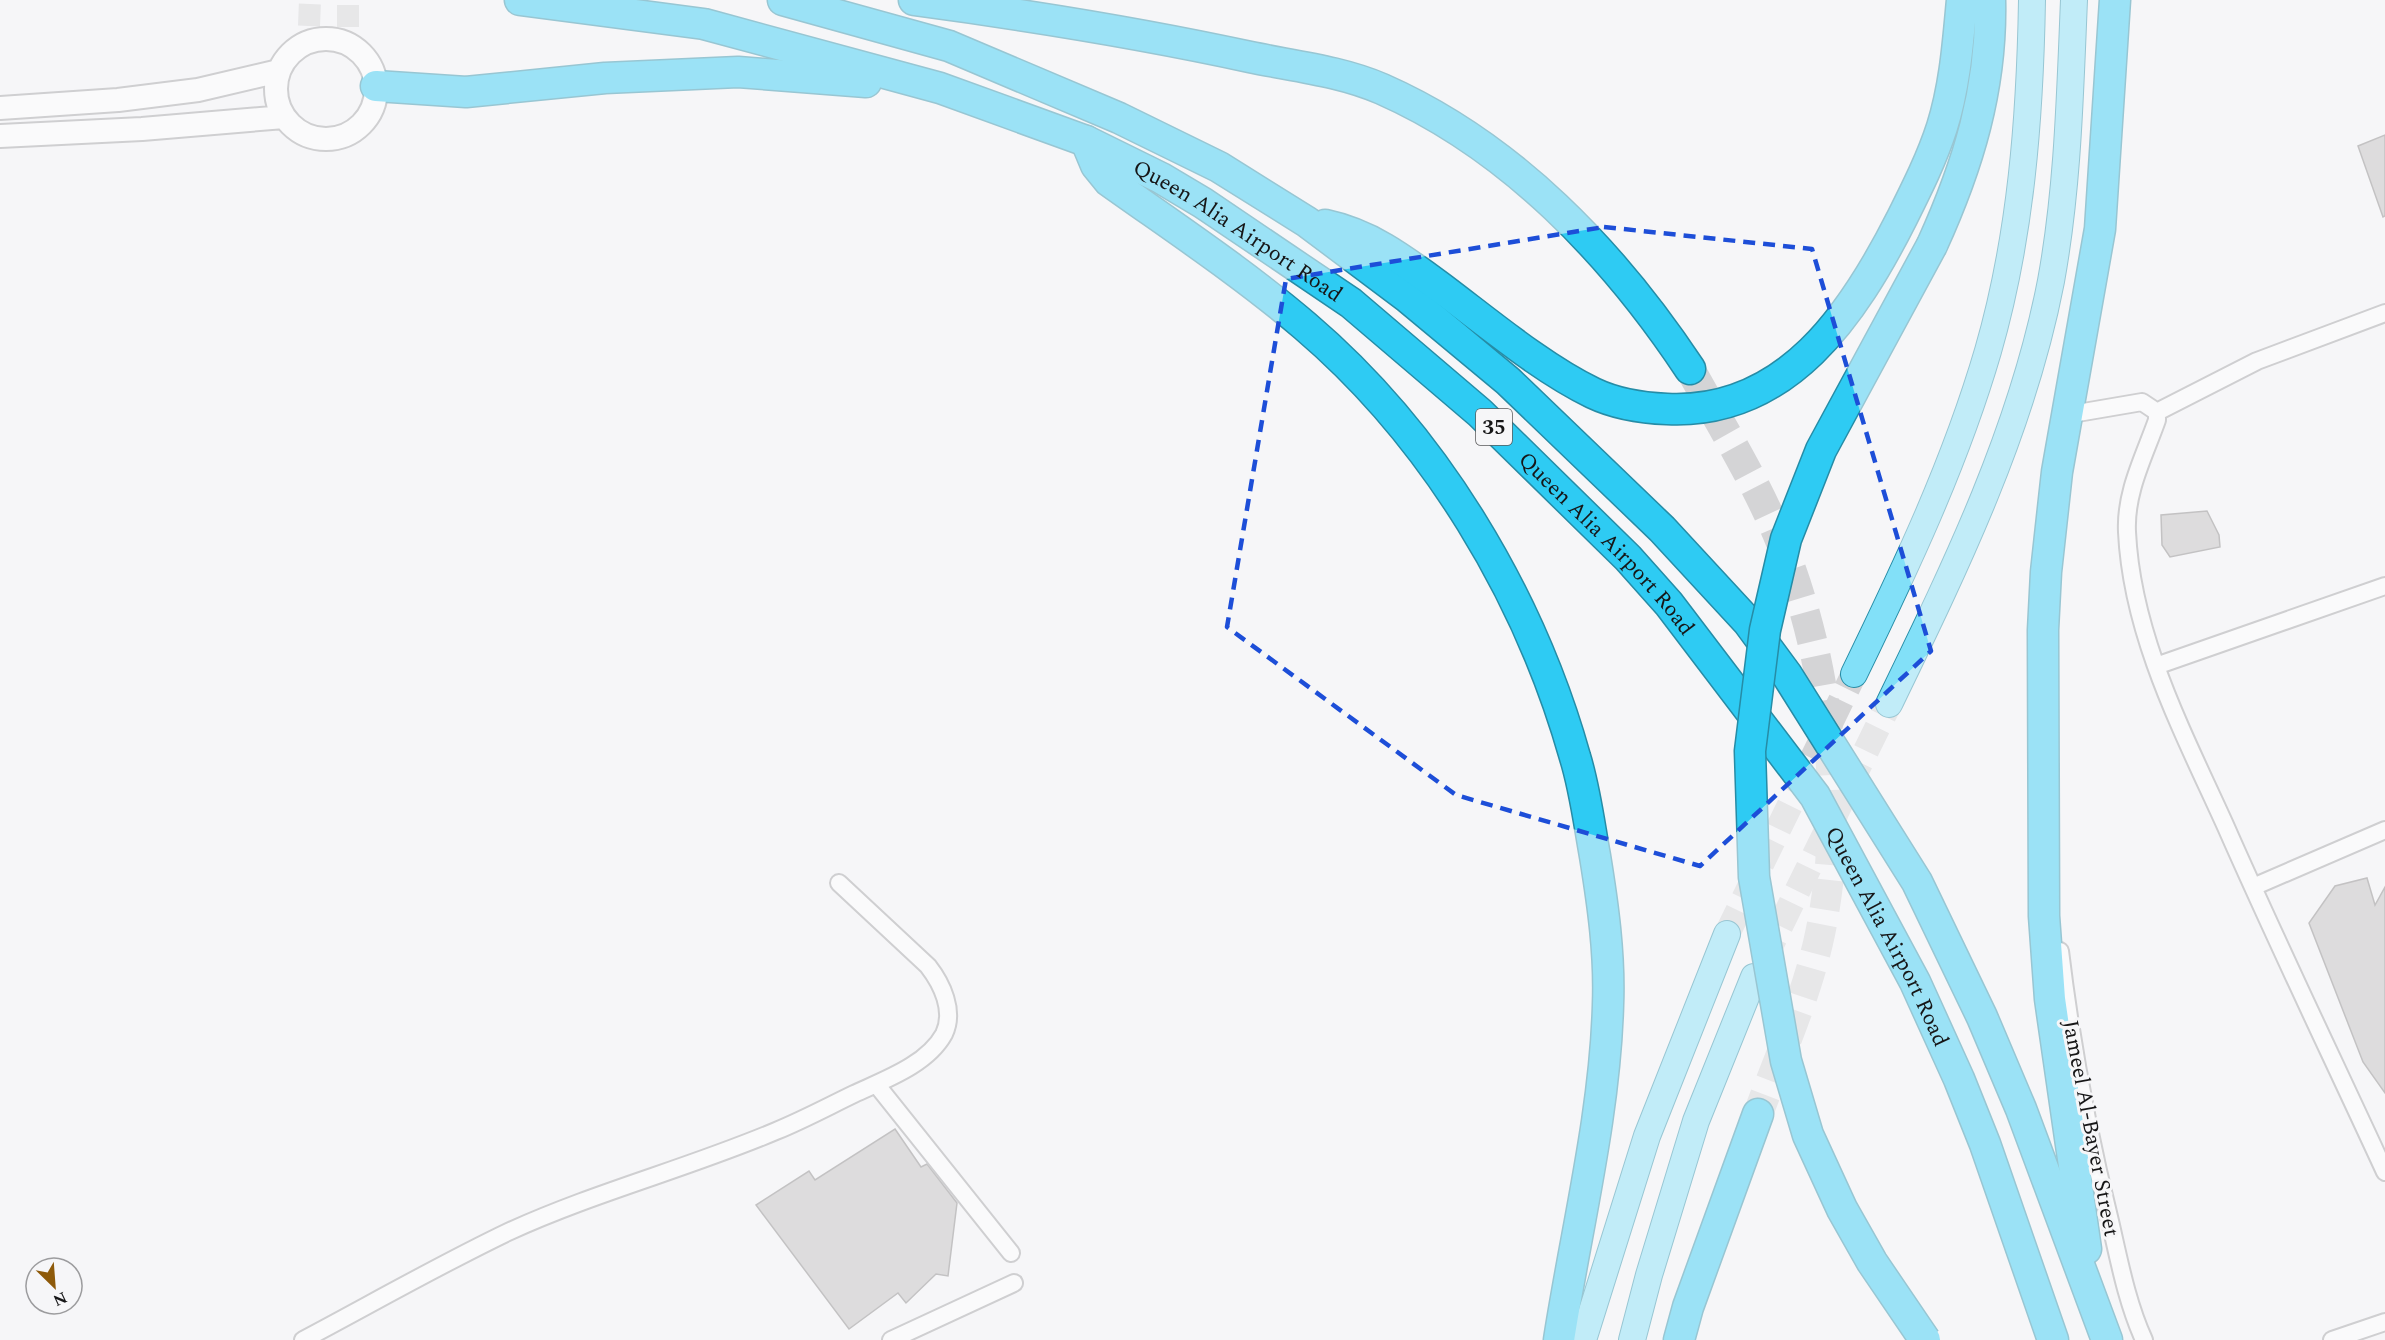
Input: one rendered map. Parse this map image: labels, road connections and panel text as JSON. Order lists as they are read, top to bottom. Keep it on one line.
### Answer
{"streets":{"highway":["Queen Alia Airport Road","35"],"street":["Jameel Al-Bayer Street"]},"north":"bottom right"}
